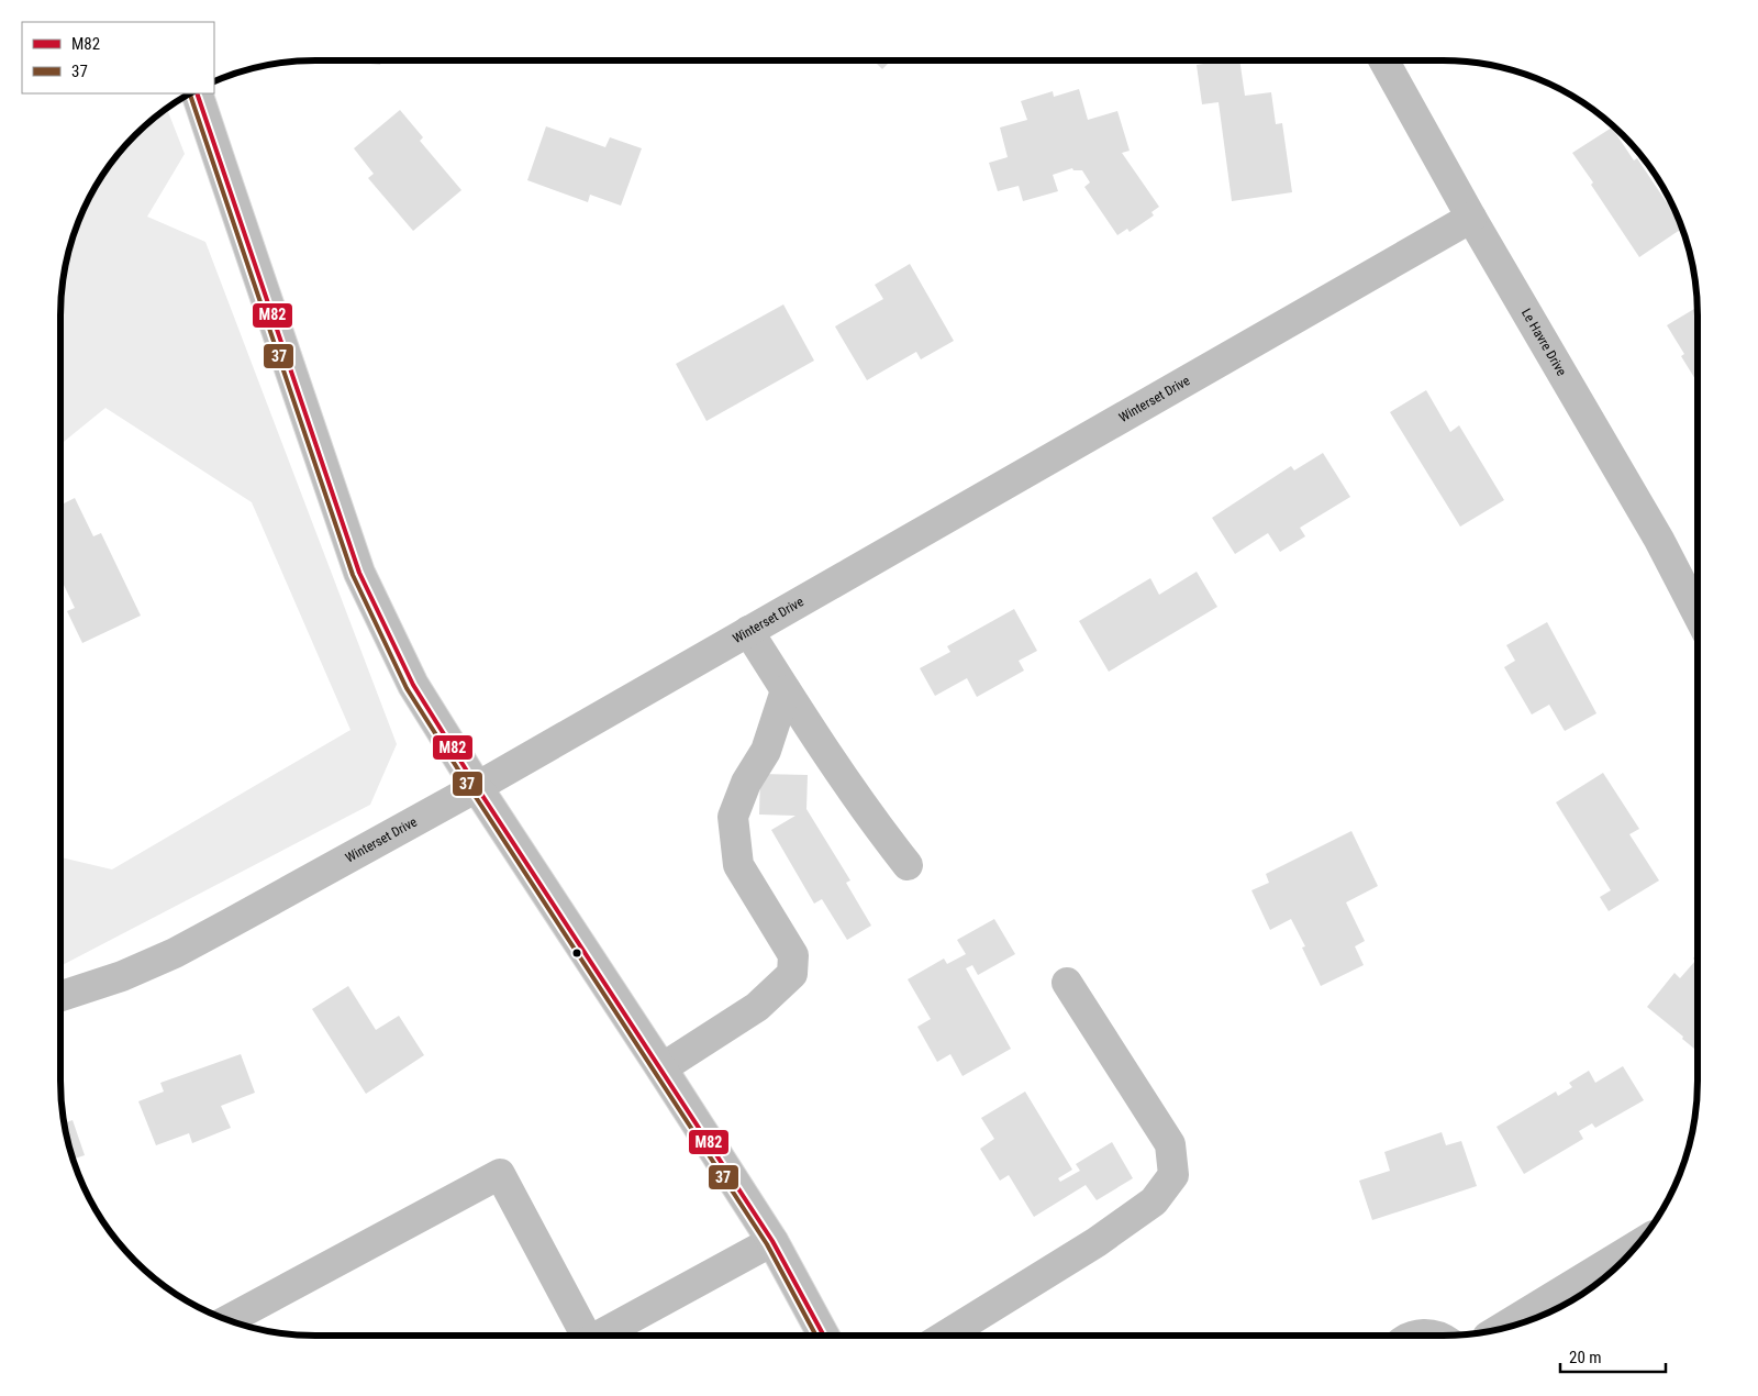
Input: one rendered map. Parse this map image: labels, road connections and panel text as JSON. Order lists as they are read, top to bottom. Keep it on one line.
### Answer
{"streets":{"street":["Le Havre Drive","Winterset Drive"]},"crossings":[["Le Havre Drive","Winterset Drive"]],"lines":["transit line M82","transit line 37"],"legend":["M82","37"],"scale_bar":"20 m"}
